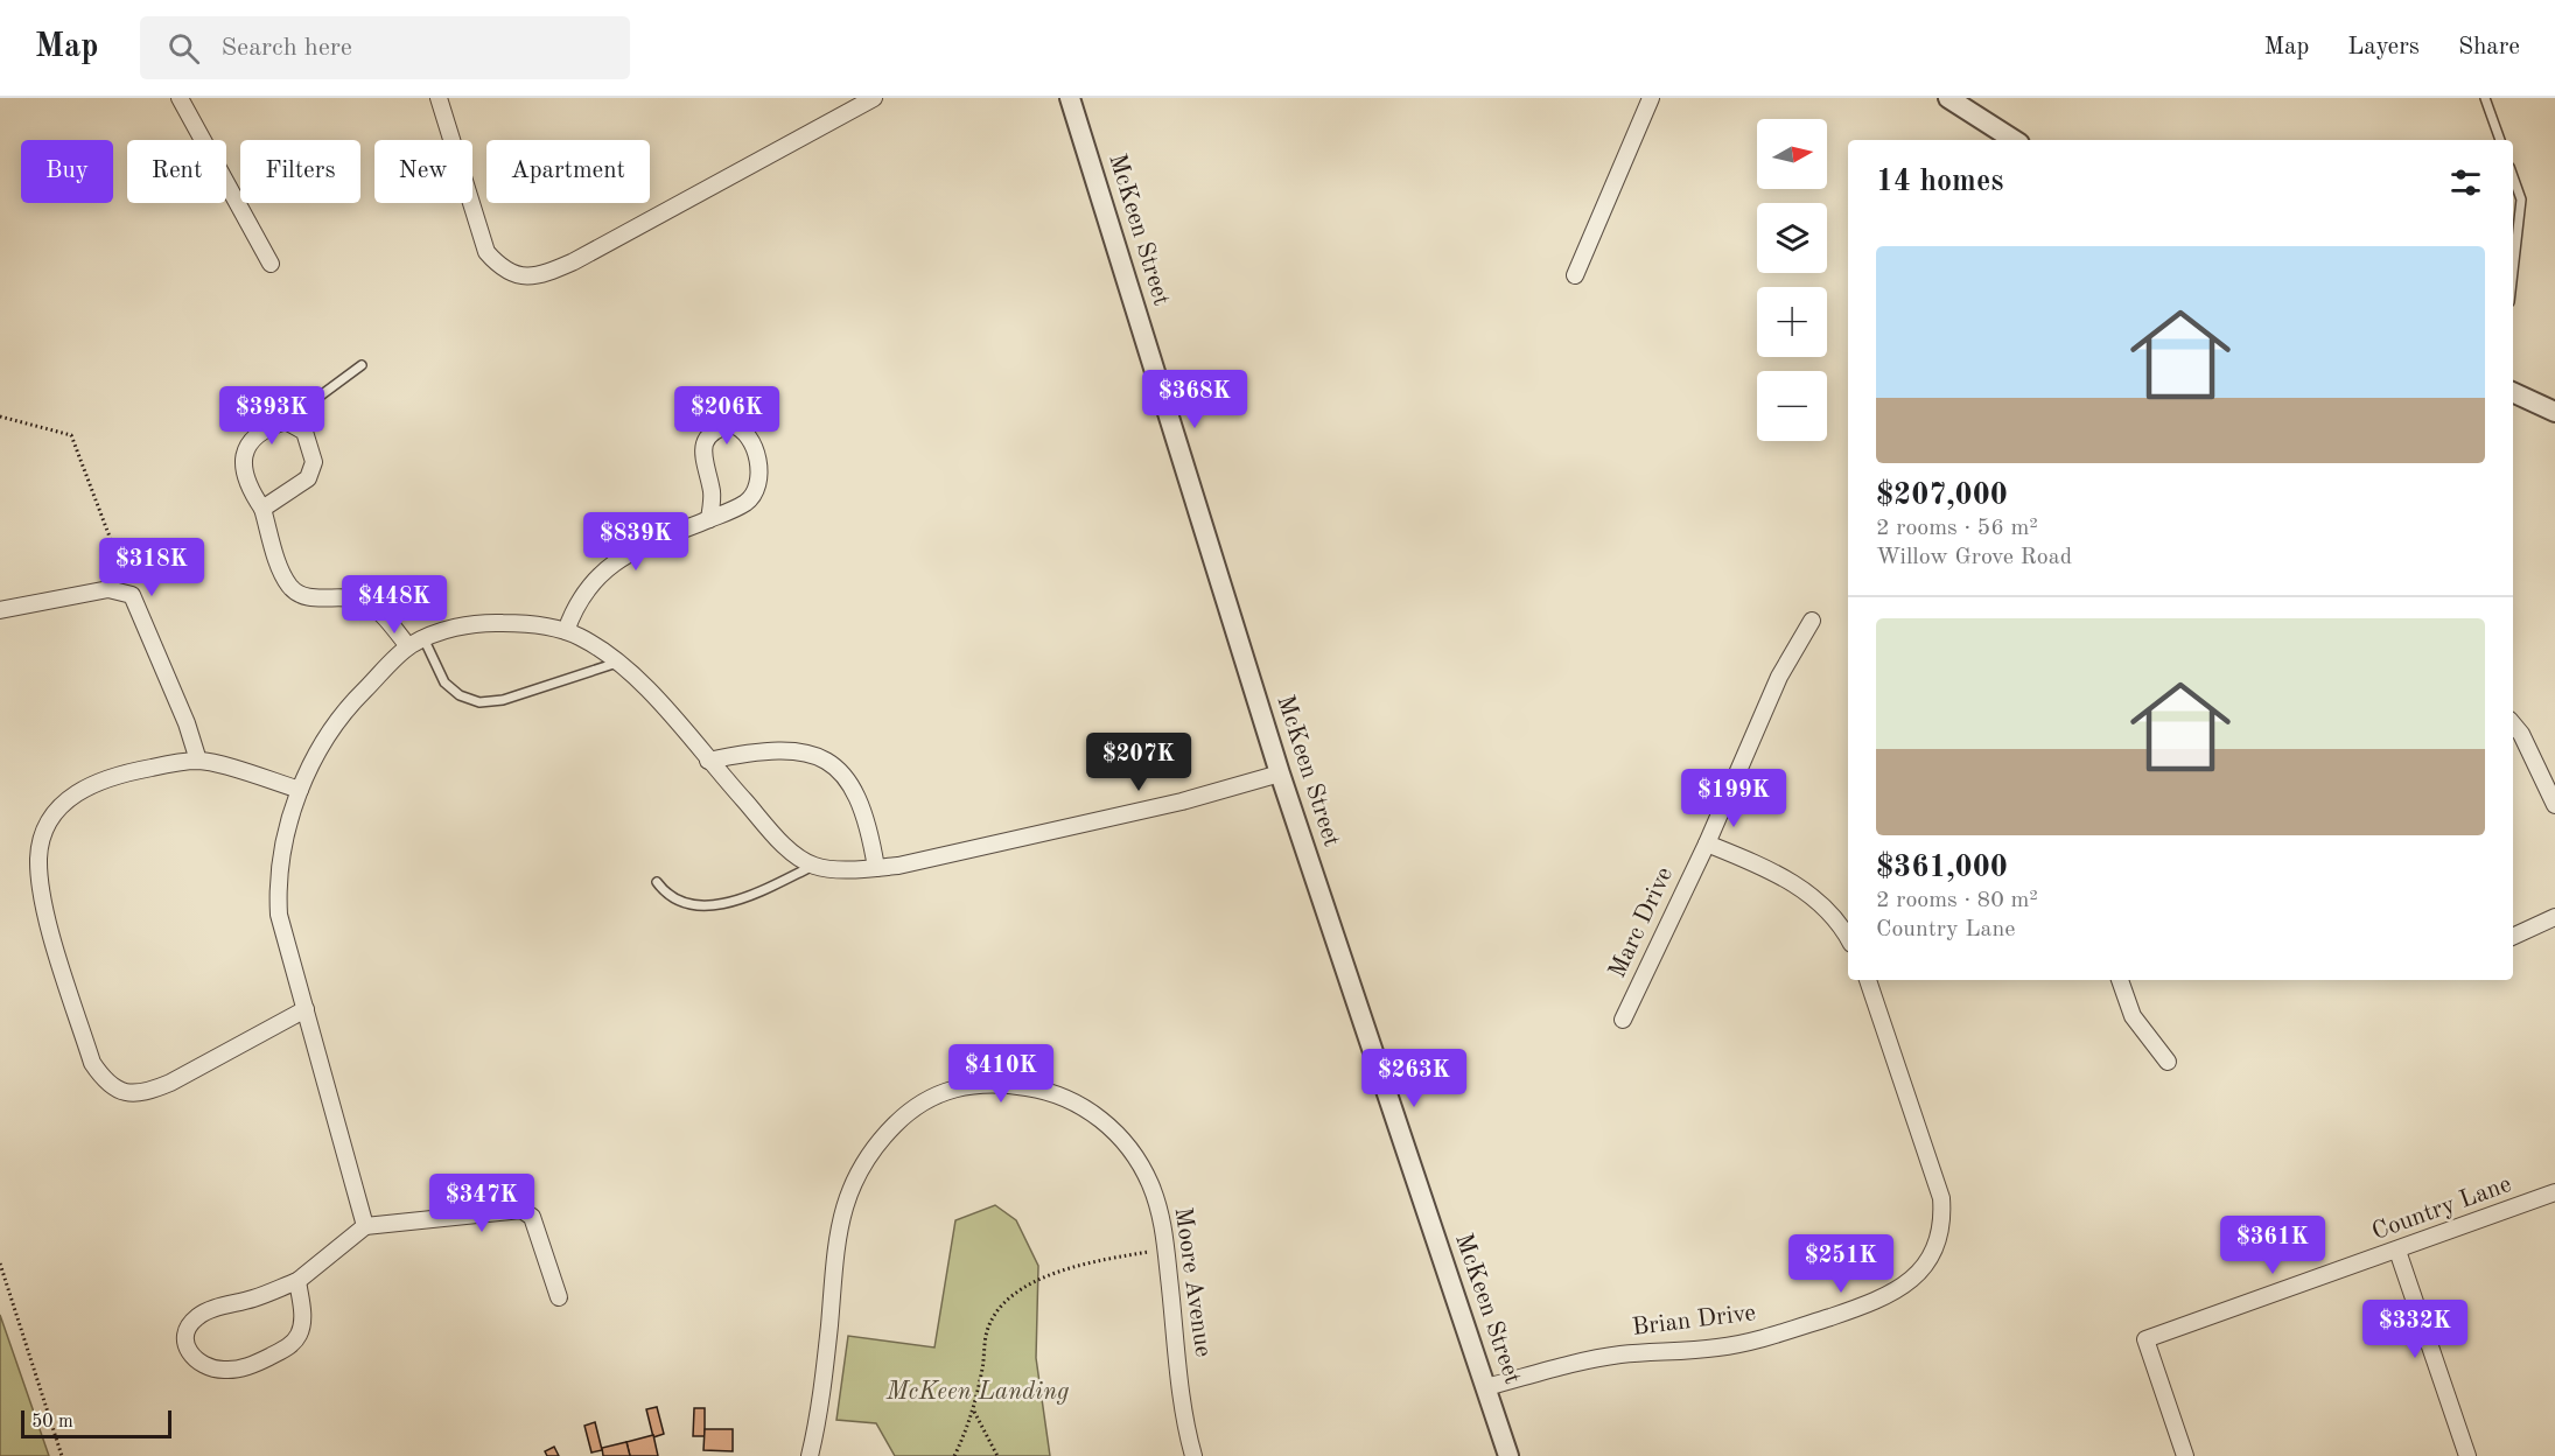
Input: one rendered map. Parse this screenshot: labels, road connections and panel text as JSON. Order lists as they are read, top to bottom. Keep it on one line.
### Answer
{"streets":{"street":["McKeen Street","Marc Drive","Country Lane","Moore Avenue","Brian Drive"]},"crossings":[["McKeen Street","Brian Drive"]],"parks":["McKeen Landing"],"scale_bar":"50 m","north":"right","page":{"header":"Map","search":"Search here","nav":["Map","Layers","Share"],"map_buttons":["+","−"],"chip":["Buy","Rent","Filters","New","Apartment"],"heading":"14 homes","list":[{"name":"$207,000","note":"2 rooms · 56 m² · Willow Grove Road"},{"name":"$361,000","note":"2 rooms · 80 m² · Country Lane"}],"price":["$368K","$393K","$206K","$839K","$318K","$448K","$207K","$199K","$410K","$263K","$347K","$361K","$251K","$332K"],"scale":"50 m"}}
